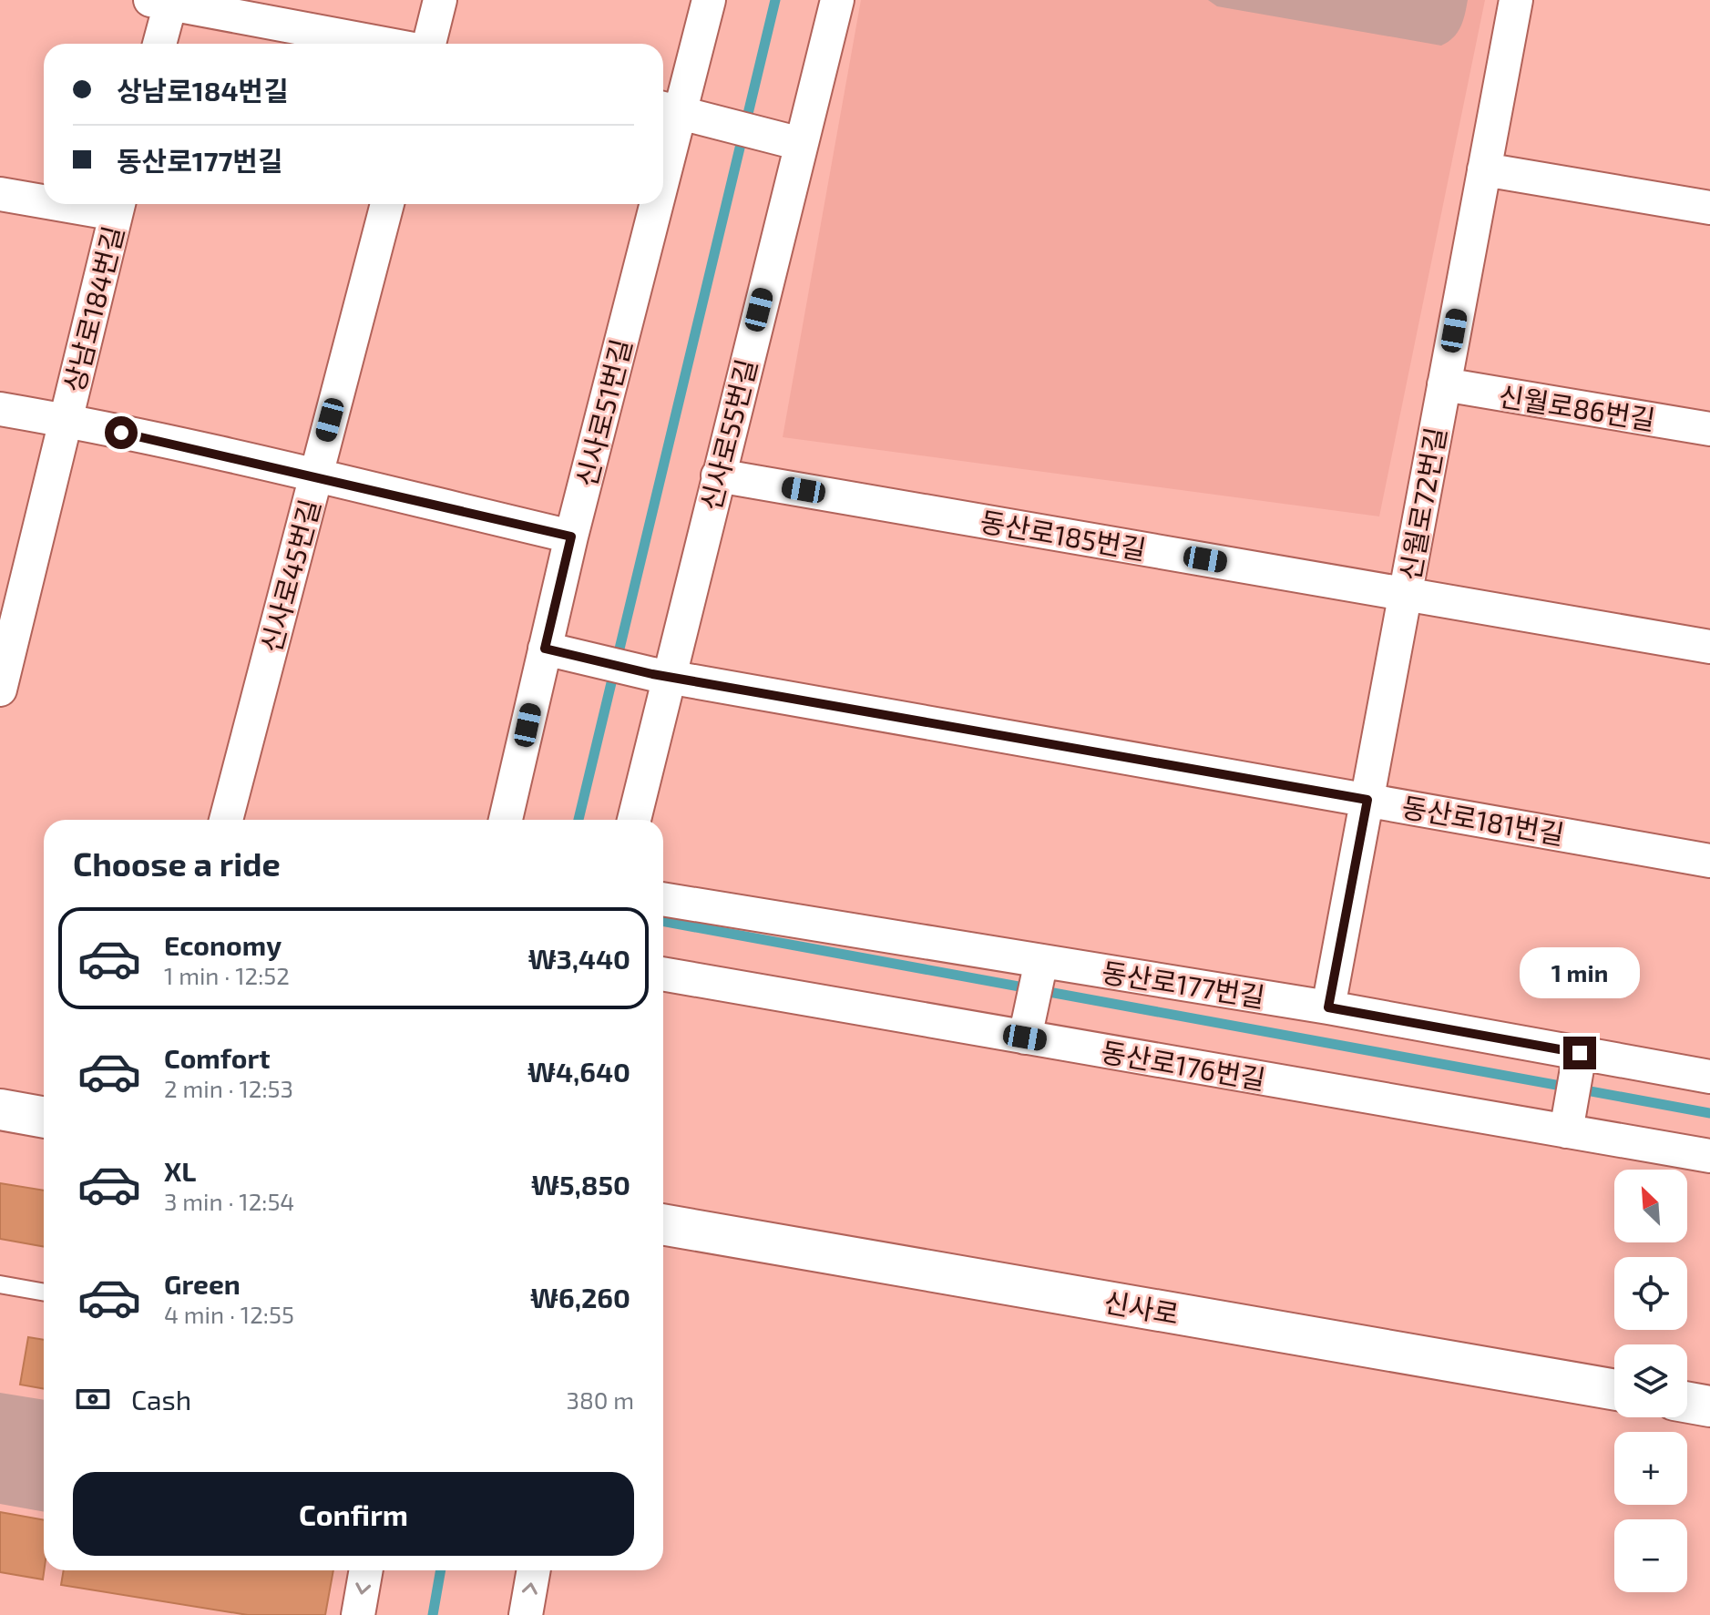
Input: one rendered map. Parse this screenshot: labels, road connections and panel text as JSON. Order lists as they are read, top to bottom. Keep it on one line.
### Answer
{"streets":{"main road":["신사로"],"street":["상남로184번길","신월로86번길","신사로51번길","신사로55번길","신월로72번길","동산로185번길","신사로45번길","동산로181번길","동산로177번길","동산로176번길"]},"crossings":[["상남로184번길","신사로51번길"],["상남로184번길","신사로45번길"],["신월로86번길","신월로72번길"],["신사로51번길","동산로181번길"],["신사로55번길","동산로185번길"],["신사로55번길","동산로181번길"],["신월로72번길","동산로185번길"],["신월로72번길","동산로181번길"],["신월로72번길","동산로177번길"]],"north":"top left","page":{"banner":["상남로184번길","동산로177번길"],"heading":"Choose a ride","list":[{"name":"Economy","note":"1 min · 12:52","value":"₩3,440"},{"name":"Comfort","note":"2 min · 12:53","value":"₩4,640"},{"name":"XL","note":"3 min · 12:54","value":"₩5,850"},{"name":"Green","note":"4 min · 12:55","value":"₩6,260"}],"bubble":"1 min","map_buttons":["+","−"],"pay":["Cash","380 m"],"buttons":"Confirm"}}
